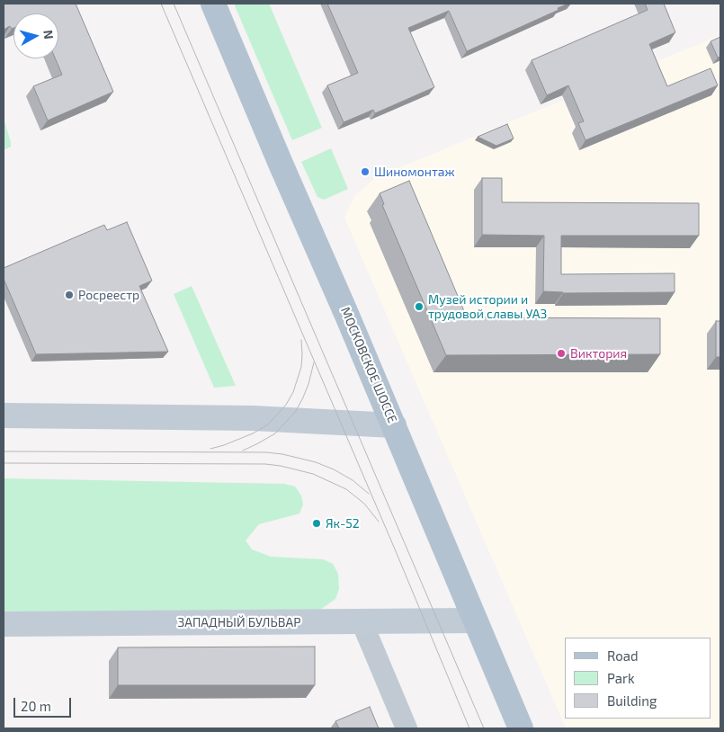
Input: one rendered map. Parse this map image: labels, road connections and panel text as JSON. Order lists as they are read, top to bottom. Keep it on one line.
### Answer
{"streets":{"main road":["МОСКОВСКОЕ ШОССЕ"],"street":["ЗАПАДНЫЙ БУЛЬВАР"]},"crossings":[["МОСКОВСКОЕ ШОССЕ","ЗАПАДНЫЙ БУЛЬВАР"]],"places":["Шиномонтаж","Росреестр","Музей истории и трудовой славы УАЗ","Виктория","Як-52"],"legend":["Road","Park","Building"],"scale_bar":"20 m","north":"right"}
